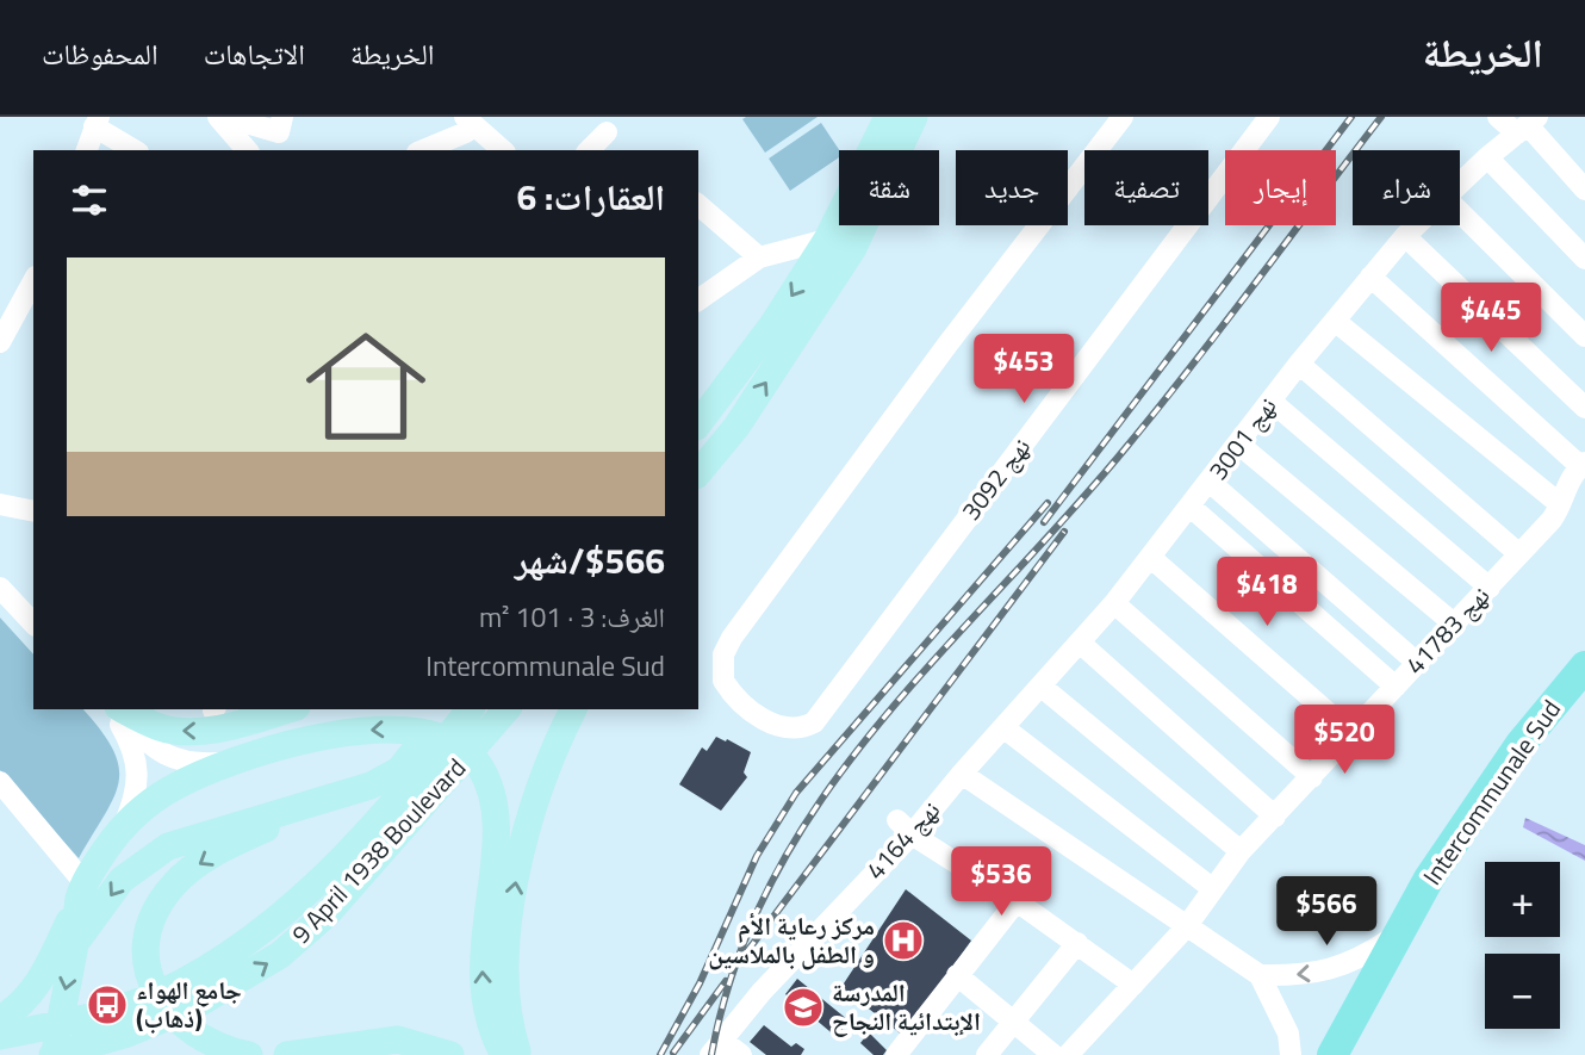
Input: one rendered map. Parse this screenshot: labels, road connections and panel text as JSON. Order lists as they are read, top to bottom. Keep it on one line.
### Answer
{"streets":{"highway":["Intercommunale Sud"],"main road":["9 April 1938 Boulevard"],"street":["نهج 3001","نهج 3092","نهج 41783","نهج 4164"]},"crossings":[["نهج 3001","نهج 4164"]],"places":{"hospital":["مركز رعاية الأم و الطفل بالملاسين"],"bus stop":["جامع الهواء (ذهاب)"],"school or university":["المدرسة الإبتدائية النجاح"]},"page":{"header":"الخريطة","nav":["الخريطة","الاتجاهات","المحفوظات"],"chip":["شراء","إيجار","تصفية","جديد","شقة"],"heading":"العقارات: 6","list":[{"name":"$566/شهر","note":"الغرف: 3 · 101 m² · Intercommunale Sud"}],"price":["$445","$453","$418","$520","$536","$566"],"map_buttons":["+","−"]}}
